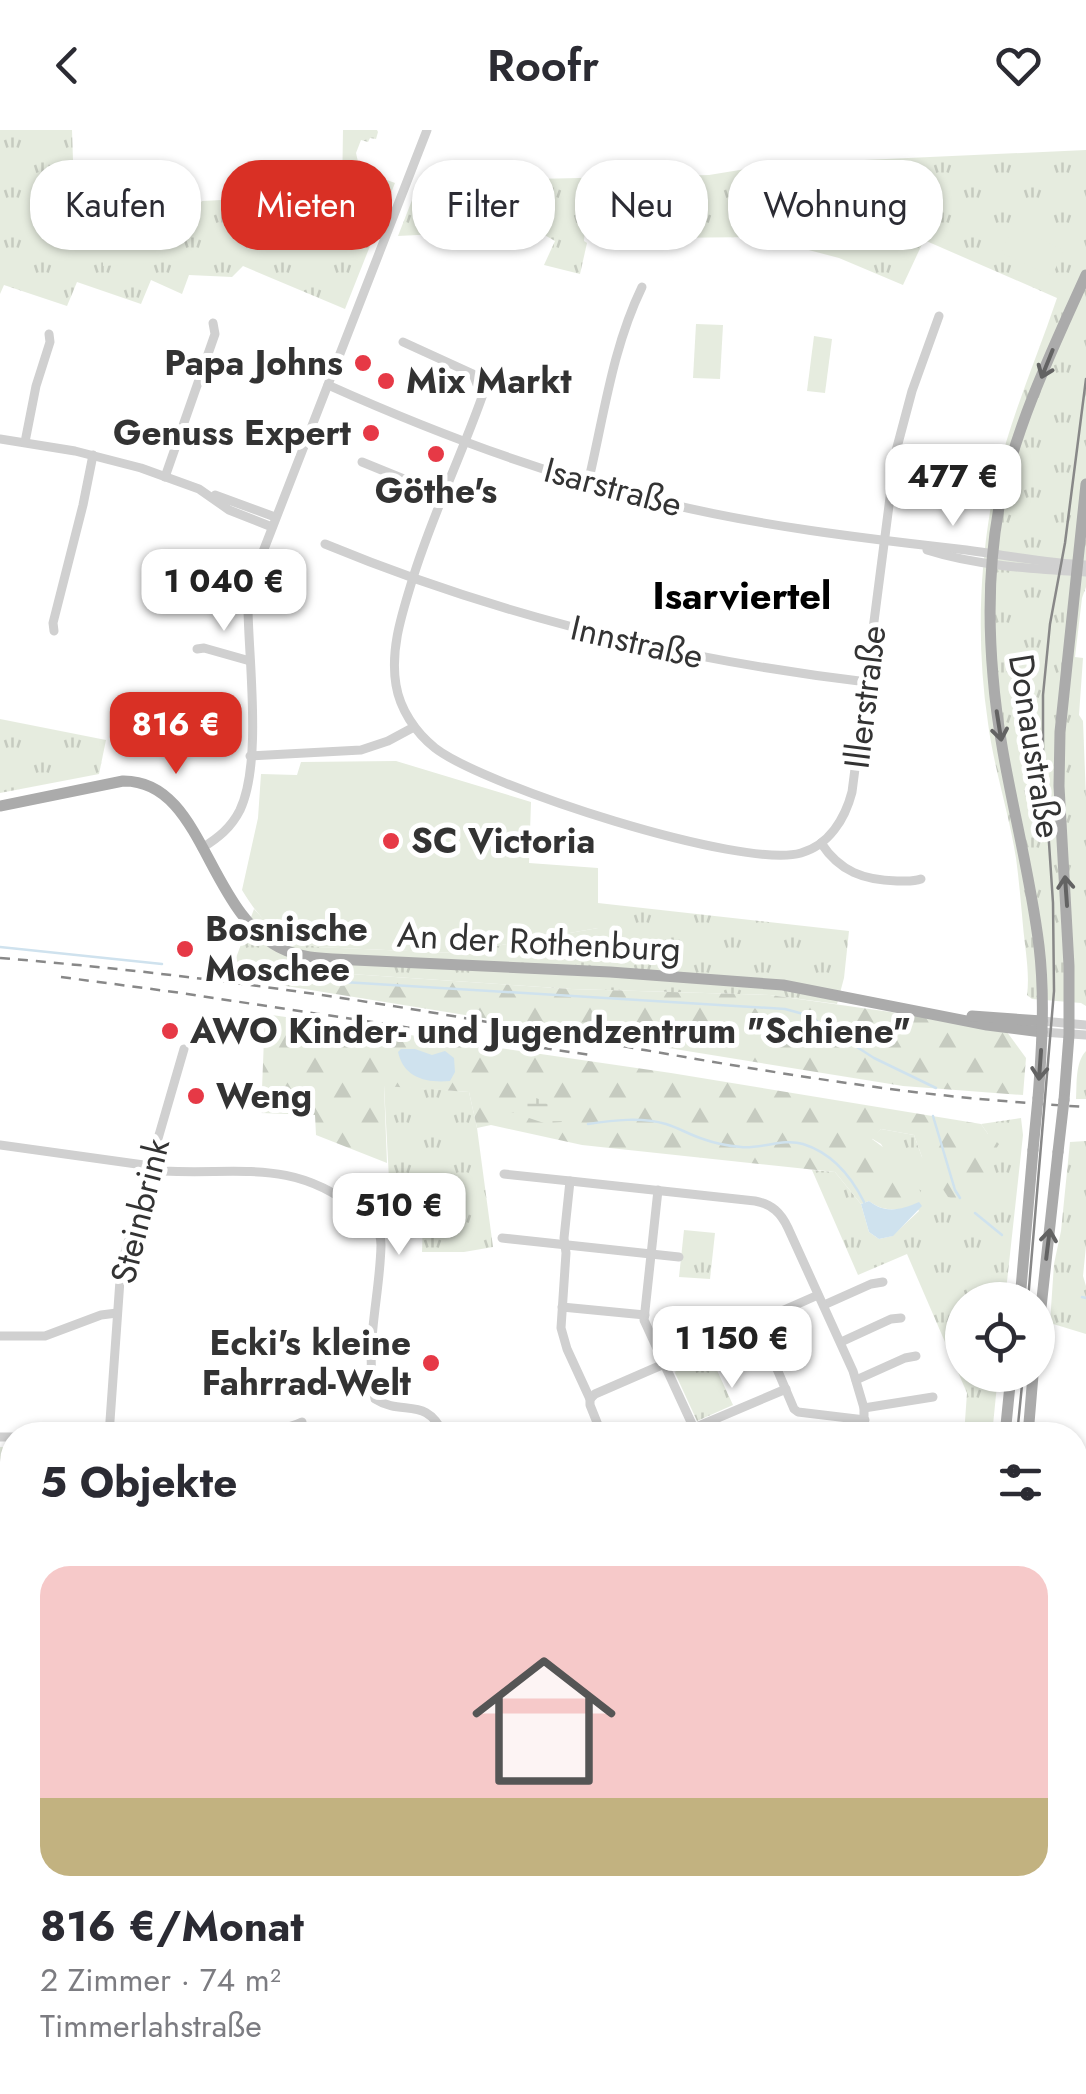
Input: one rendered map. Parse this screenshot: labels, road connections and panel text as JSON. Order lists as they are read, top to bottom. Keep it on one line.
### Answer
{"streets":{"main road":["Donaustraße","An der Rothenburg"],"street":["Isarstraße","Innstraße","Illerstraße","Steinbrink"]},"crossings":[["Isarstraße","Illerstraße"],["Isarstraße","Donaustraße"],["Innstraße","Illerstraße"],["Donaustraße","An der Rothenburg"]],"districts":["Isarviertel"],"places":["Papa Johns","Mix Markt","Genuss Expert","Göthe's","SC Victoria","Bosnische Moschee","AWO Kinder- und Jugendzentrum \"Schiene\"","Weng","Ecki's kleine Fahrrad-Welt"],"page":{"header":"Roofr","chip":["Kaufen","Mieten","Filter","Neu","Wohnung"],"price":["477 €","1 040 €","816 €","510 €","1 150 €"],"heading":"5 Objekte","list":[{"name":"816 €/Monat","note":"2 Zimmer · 74 m² · Timmerlahstraße"}]}}
